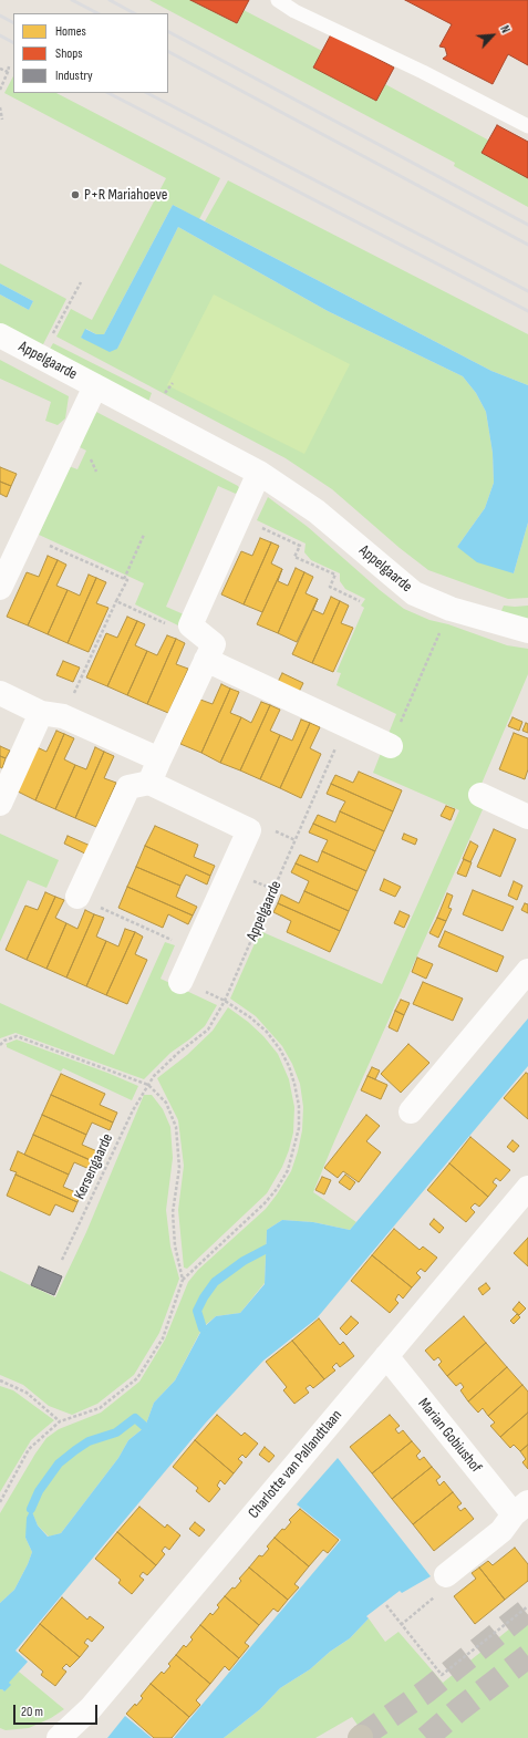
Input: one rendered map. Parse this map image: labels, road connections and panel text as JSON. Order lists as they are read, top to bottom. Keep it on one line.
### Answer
{"streets":{"street":["Appelgaarde","Marian Gobiushof","Charlotte van Pallandtlaan"],"path":["Kersengaarde"]},"crossings":[["Appelgaarde","Kersengaarde"],["Marian Gobiushof","Charlotte van Pallandtlaan"]],"places":["P+R Mariahoeve"],"legend":["Homes","Shops","Industry"],"scale_bar":"20 m","north":"top right"}
